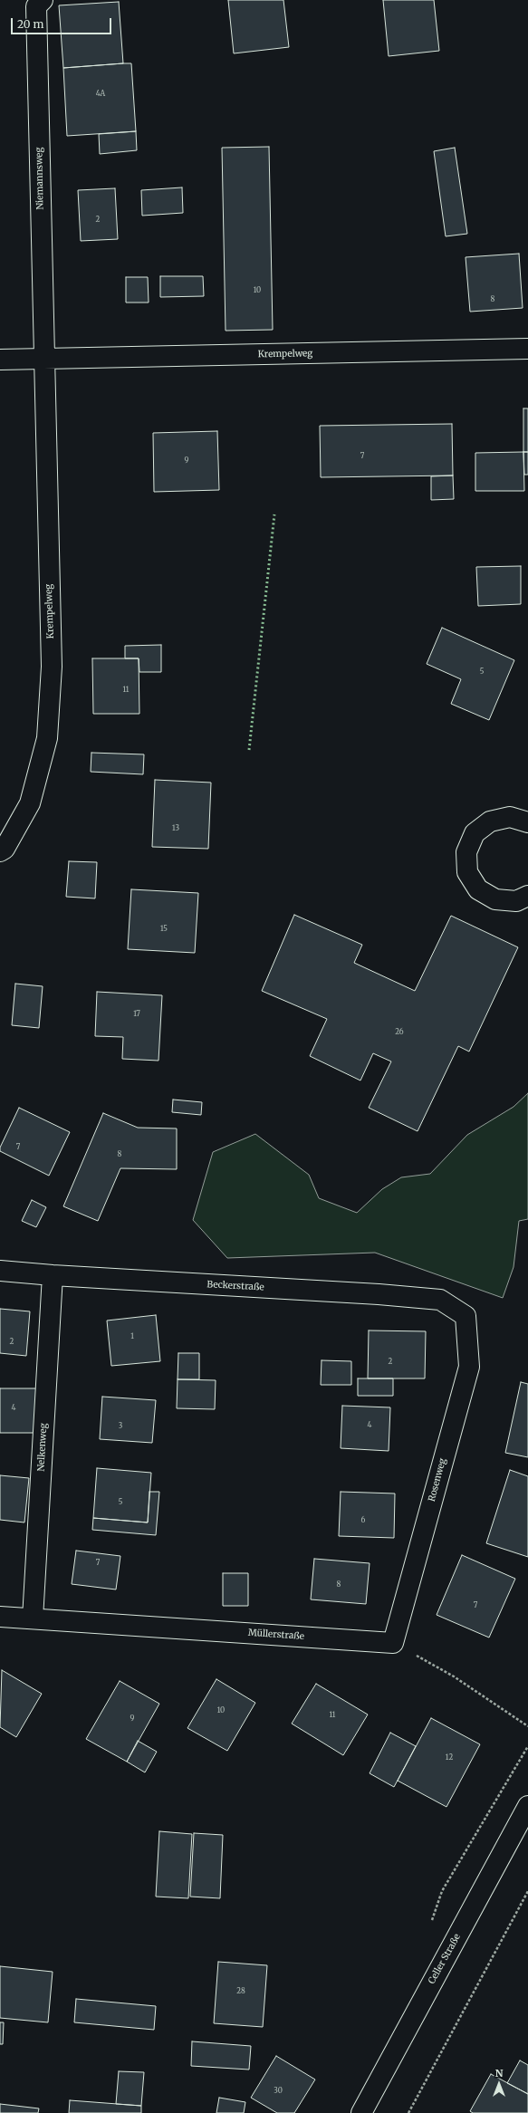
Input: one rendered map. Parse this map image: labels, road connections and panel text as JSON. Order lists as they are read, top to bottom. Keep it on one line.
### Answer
{"streets":{"street":["Niemannsweg","Krempelweg","Beckerstraße","Nelkenweg","Rosenweg","Müllerstraße","Celler Straße"]},"crossings":[["Niemannsweg","Krempelweg"],["Beckerstraße","Nelkenweg"],["Beckerstraße","Rosenweg"],["Nelkenweg","Müllerstraße"],["Rosenweg","Müllerstraße"]],"house_numbers":["4A","2","10","8","7","9","5","11","13","15","17","26","7","8","1","2","2","4","4","3","5","6","7","8","7","10","11","9","12","28","30"],"scale_bar":"20 m","north":"top"}
